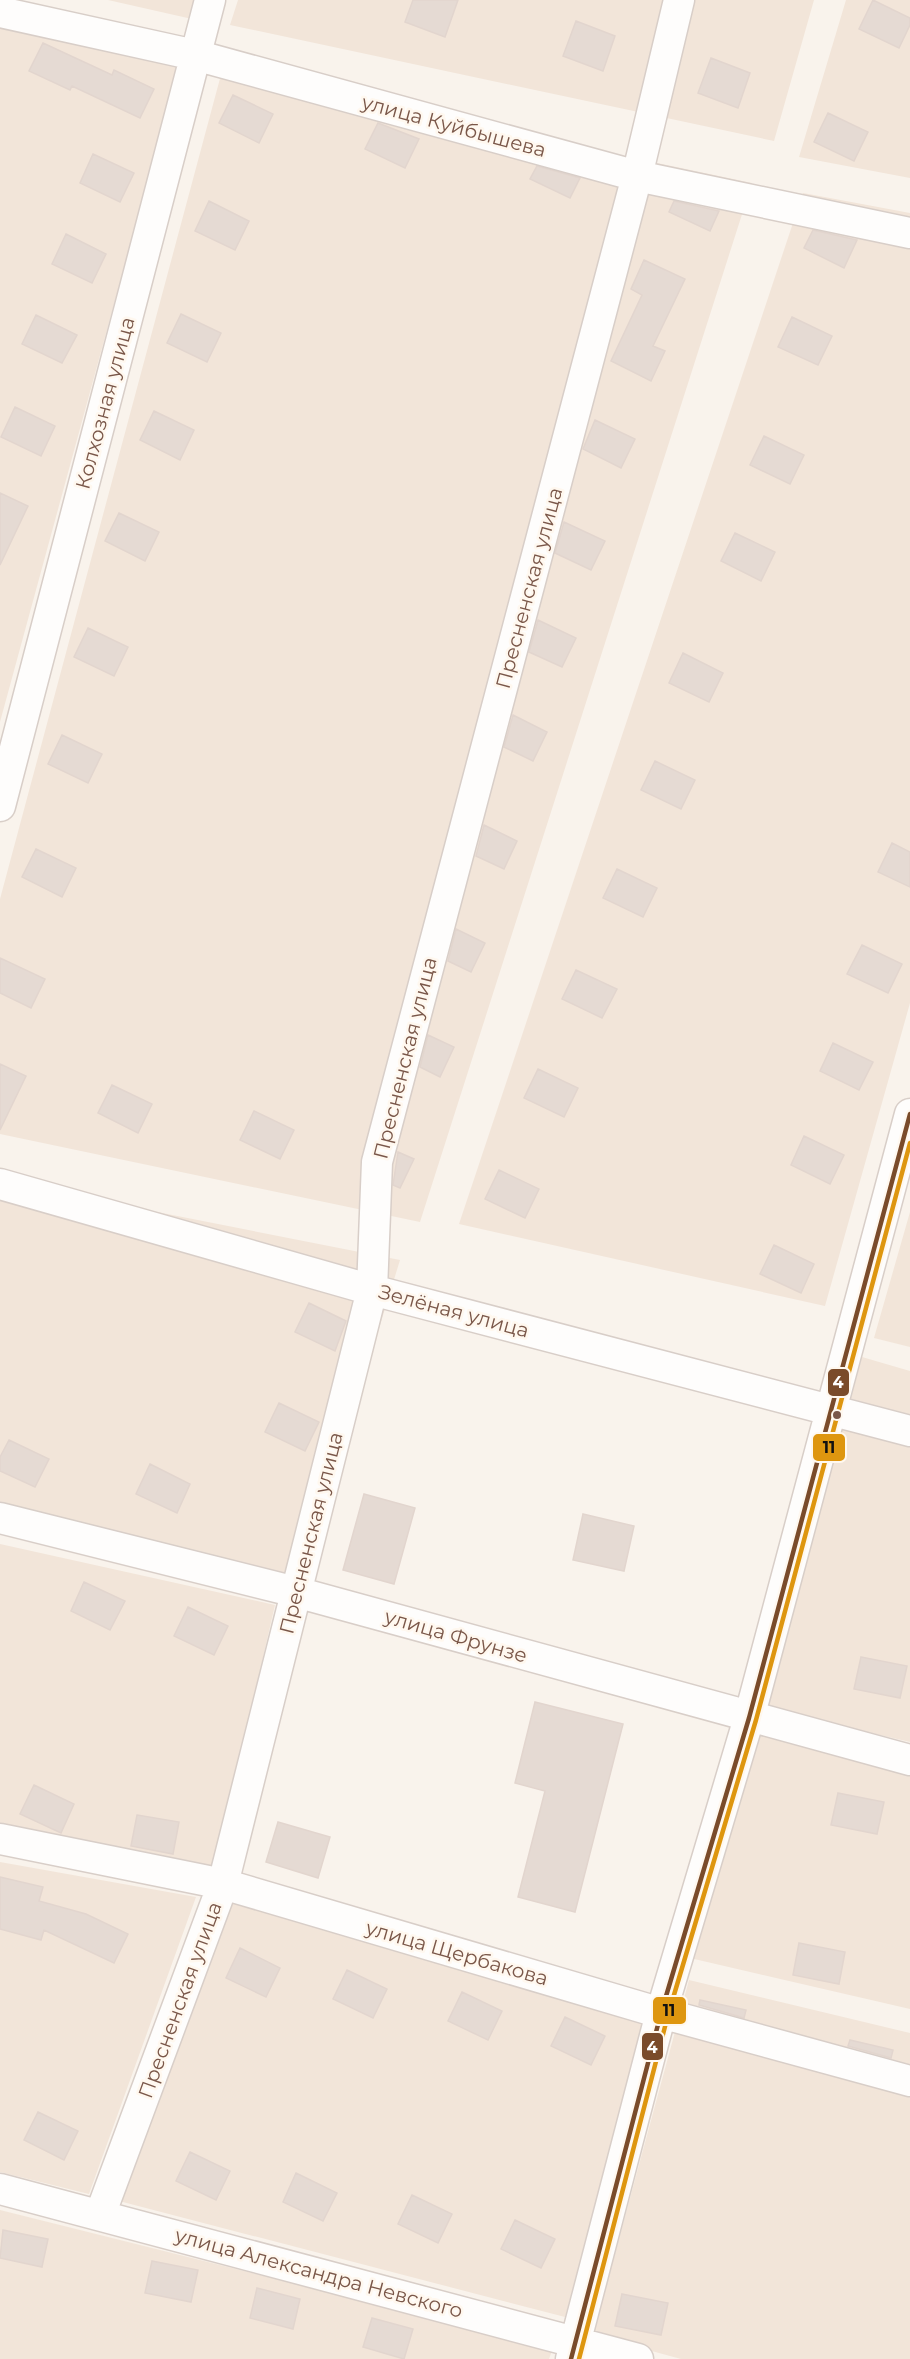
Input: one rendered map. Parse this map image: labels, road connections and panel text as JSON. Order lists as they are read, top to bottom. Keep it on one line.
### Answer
{"streets":{"street":["улица Куйбышева","Колхозная улица","Пресненская улица","Зелёная улица","улица Фрунзе","улица Щербакова","улица Александра Невского"]},"crossings":[["улица Куйбышева","Колхозная улица"],["улица Куйбышева","Пресненская улица"],["Пресненская улица","Зелёная улица"],["Пресненская улица","улица Фрунзе"],["Пресненская улица","улица Щербакова"],["Пресненская улица","улица Александра Невского"]],"lines":["transit line 4","transit line 11"]}
